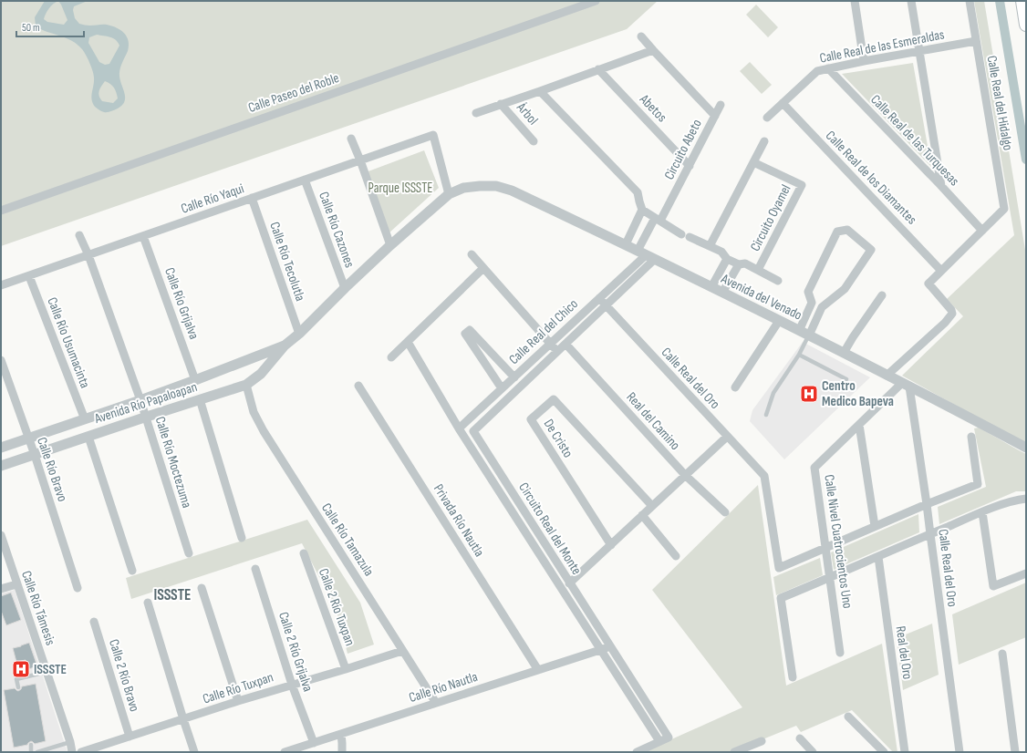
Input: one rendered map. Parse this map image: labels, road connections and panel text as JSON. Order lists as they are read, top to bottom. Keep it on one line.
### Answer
{"streets":{"street":["Calle Real de las Esmeraldas","Calle Paseo del Roble","Calle Real del Hidalgo","Abetos","Árbol","Calle Real de las Turquesas","Circuito Abeto","Calle Real de los Diamantes","Calle Río Yaqui","Circuito Oyamel","Calle Río Cazones","Calle Río Tecolutla","Avenida del Venado","Calle Río Grijalva","Calle Real del Chico","Calle Río Usumacinta","Calle Real del Oro","Avenida Río Papaloapan","Real del Camino","De Cristo","Calle Río Moctezuma","Calle Río Bravo","Privada Río Nautla","Circuito Real del Monte","Calle Río Tamazula","Calle Nivel Cuatrocientos Uno","Calle 2 Río Tuxpan","Calle Río Támesis","Calle 2 Río Grijalva","Real del Oro","Calle 2 Río Bravo","Calle Río Nautla","Calle Río Tuxpan"]},"crossings":[["Calle Real de las Esmeraldas","Calle Real del Hidalgo"],["Calle Real de las Esmeraldas","Calle Real de las Turquesas"],["Calle Real de las Esmeraldas","Calle Real de los Diamantes"],["Calle Real del Hidalgo","Calle Real de las Turquesas"],["Abetos","Circuito Abeto"],["Circuito Abeto","Circuito Oyamel"],["Circuito Abeto","Avenida del Venado"],["Circuito Abeto","Calle Real del Chico"],["Circuito Abeto","Circuito Real del Monte"],["Calle Río Yaqui","Calle Río Cazones"],["Calle Río Yaqui","Calle Río Tecolutla"],["Calle Río Yaqui","Calle Río Grijalva"],["Calle Río Yaqui","Calle Río Usumacinta"],["Calle Río Yaqui","Avenida Río Papaloapan"],["Calle Río Yaqui","Calle Río Moctezuma"],["Circuito Oyamel","Avenida del Venado"],["Calle Río Cazones","Avenida Río Papaloapan"],["Calle Río Tecolutla","Avenida Río Papaloapan"],["Avenida del Venado","Calle Real del Chico"],["Avenida del Venado","Calle Real del Oro"],["Avenida del Venado","Avenida Río Papaloapan"],["Avenida del Venado","Circuito Real del Monte"],["Avenida del Venado","Calle Nivel Cuatrocientos Uno"],["Calle Río Grijalva","Avenida Río Papaloapan"],["Calle Real del Chico","Calle Real del Oro"],["Calle Real del Chico","Circuito Real del Monte"],["Calle Río Usumacinta","Avenida Río Papaloapan"],["Calle Real del Oro","Circuito Real del Monte"],["Calle Real del Oro","Calle Nivel Cuatrocientos Uno"],["Avenida Río Papaloapan","Calle Río Moctezuma"],["Avenida Río Papaloapan","Calle Río Bravo"],["Avenida Río Papaloapan","Calle Río Tamazula"],["Real del Camino","Circuito Real del Monte"],["Privada Río Nautla","Calle Río Nautla"],["Circuito Real del Monte","Calle Río Nautla"],["Calle Río Tamazula","Calle Río Nautla"],["Calle Río Tamazula","Calle Río Tuxpan"],["Calle 2 Río Tuxpan","Calle Río Tuxpan"],["Calle 2 Río Grijalva","Calle Río Nautla"],["Calle 2 Río Grijalva","Calle Río Tuxpan"],["Calle 2 Río Bravo","Calle Río Tuxpan"]],"districts":["ISSSTE"],"parks":["Parque ISSSTE"],"places":{"hospital":["Centro Medico Bapeva","ISSSTE"]},"scale_bar":"50 m"}
